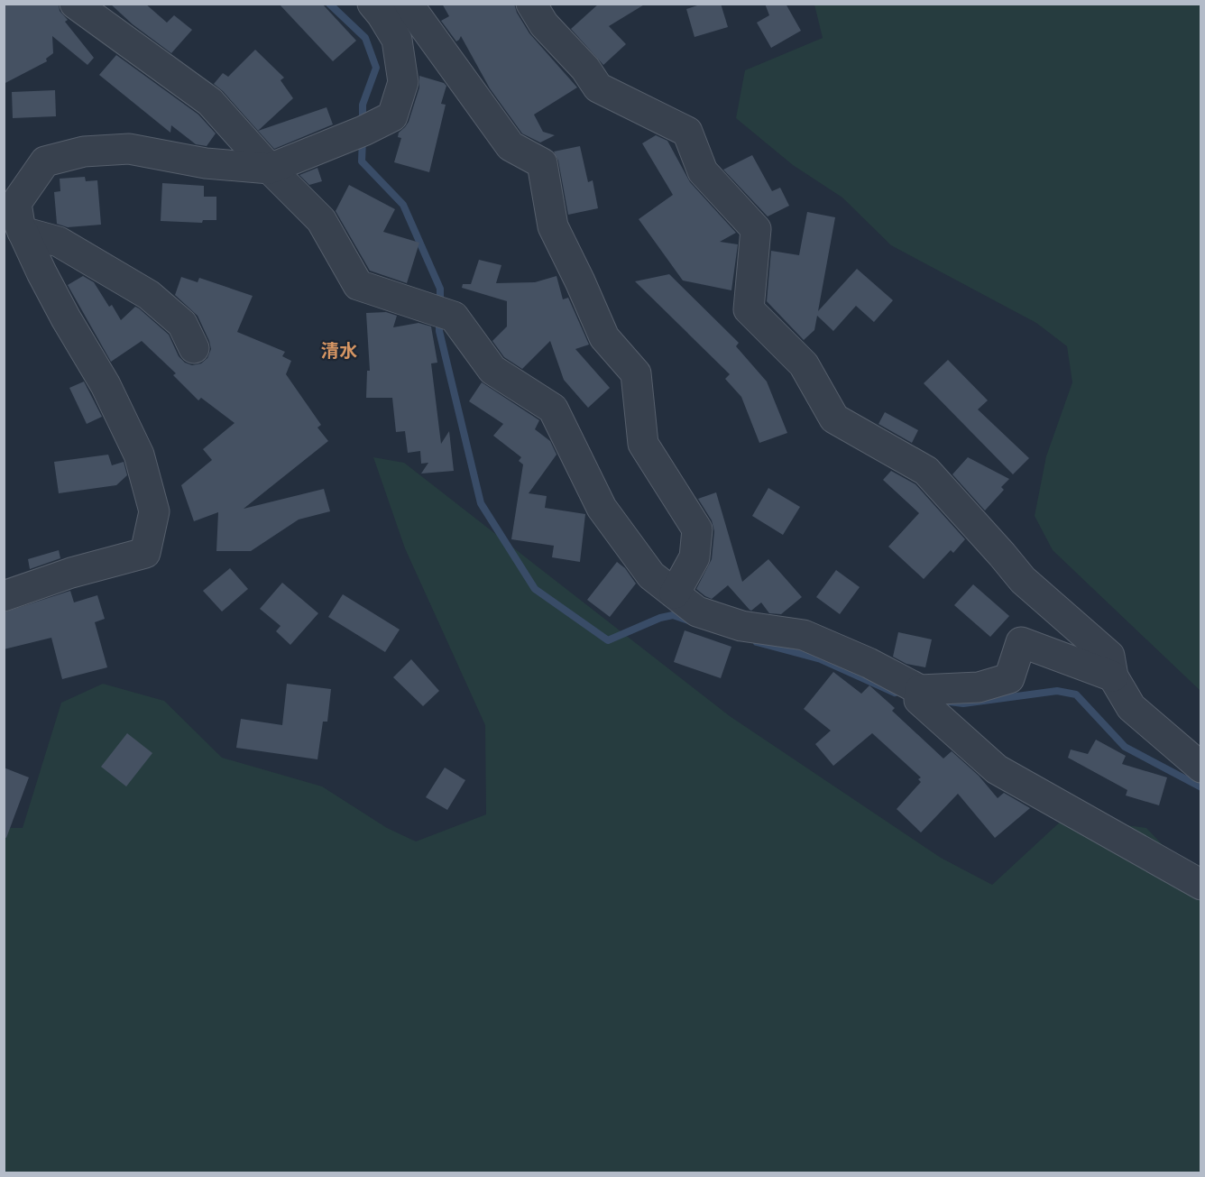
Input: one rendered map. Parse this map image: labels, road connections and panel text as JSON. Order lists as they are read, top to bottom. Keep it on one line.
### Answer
{"districts":["清水"]}
